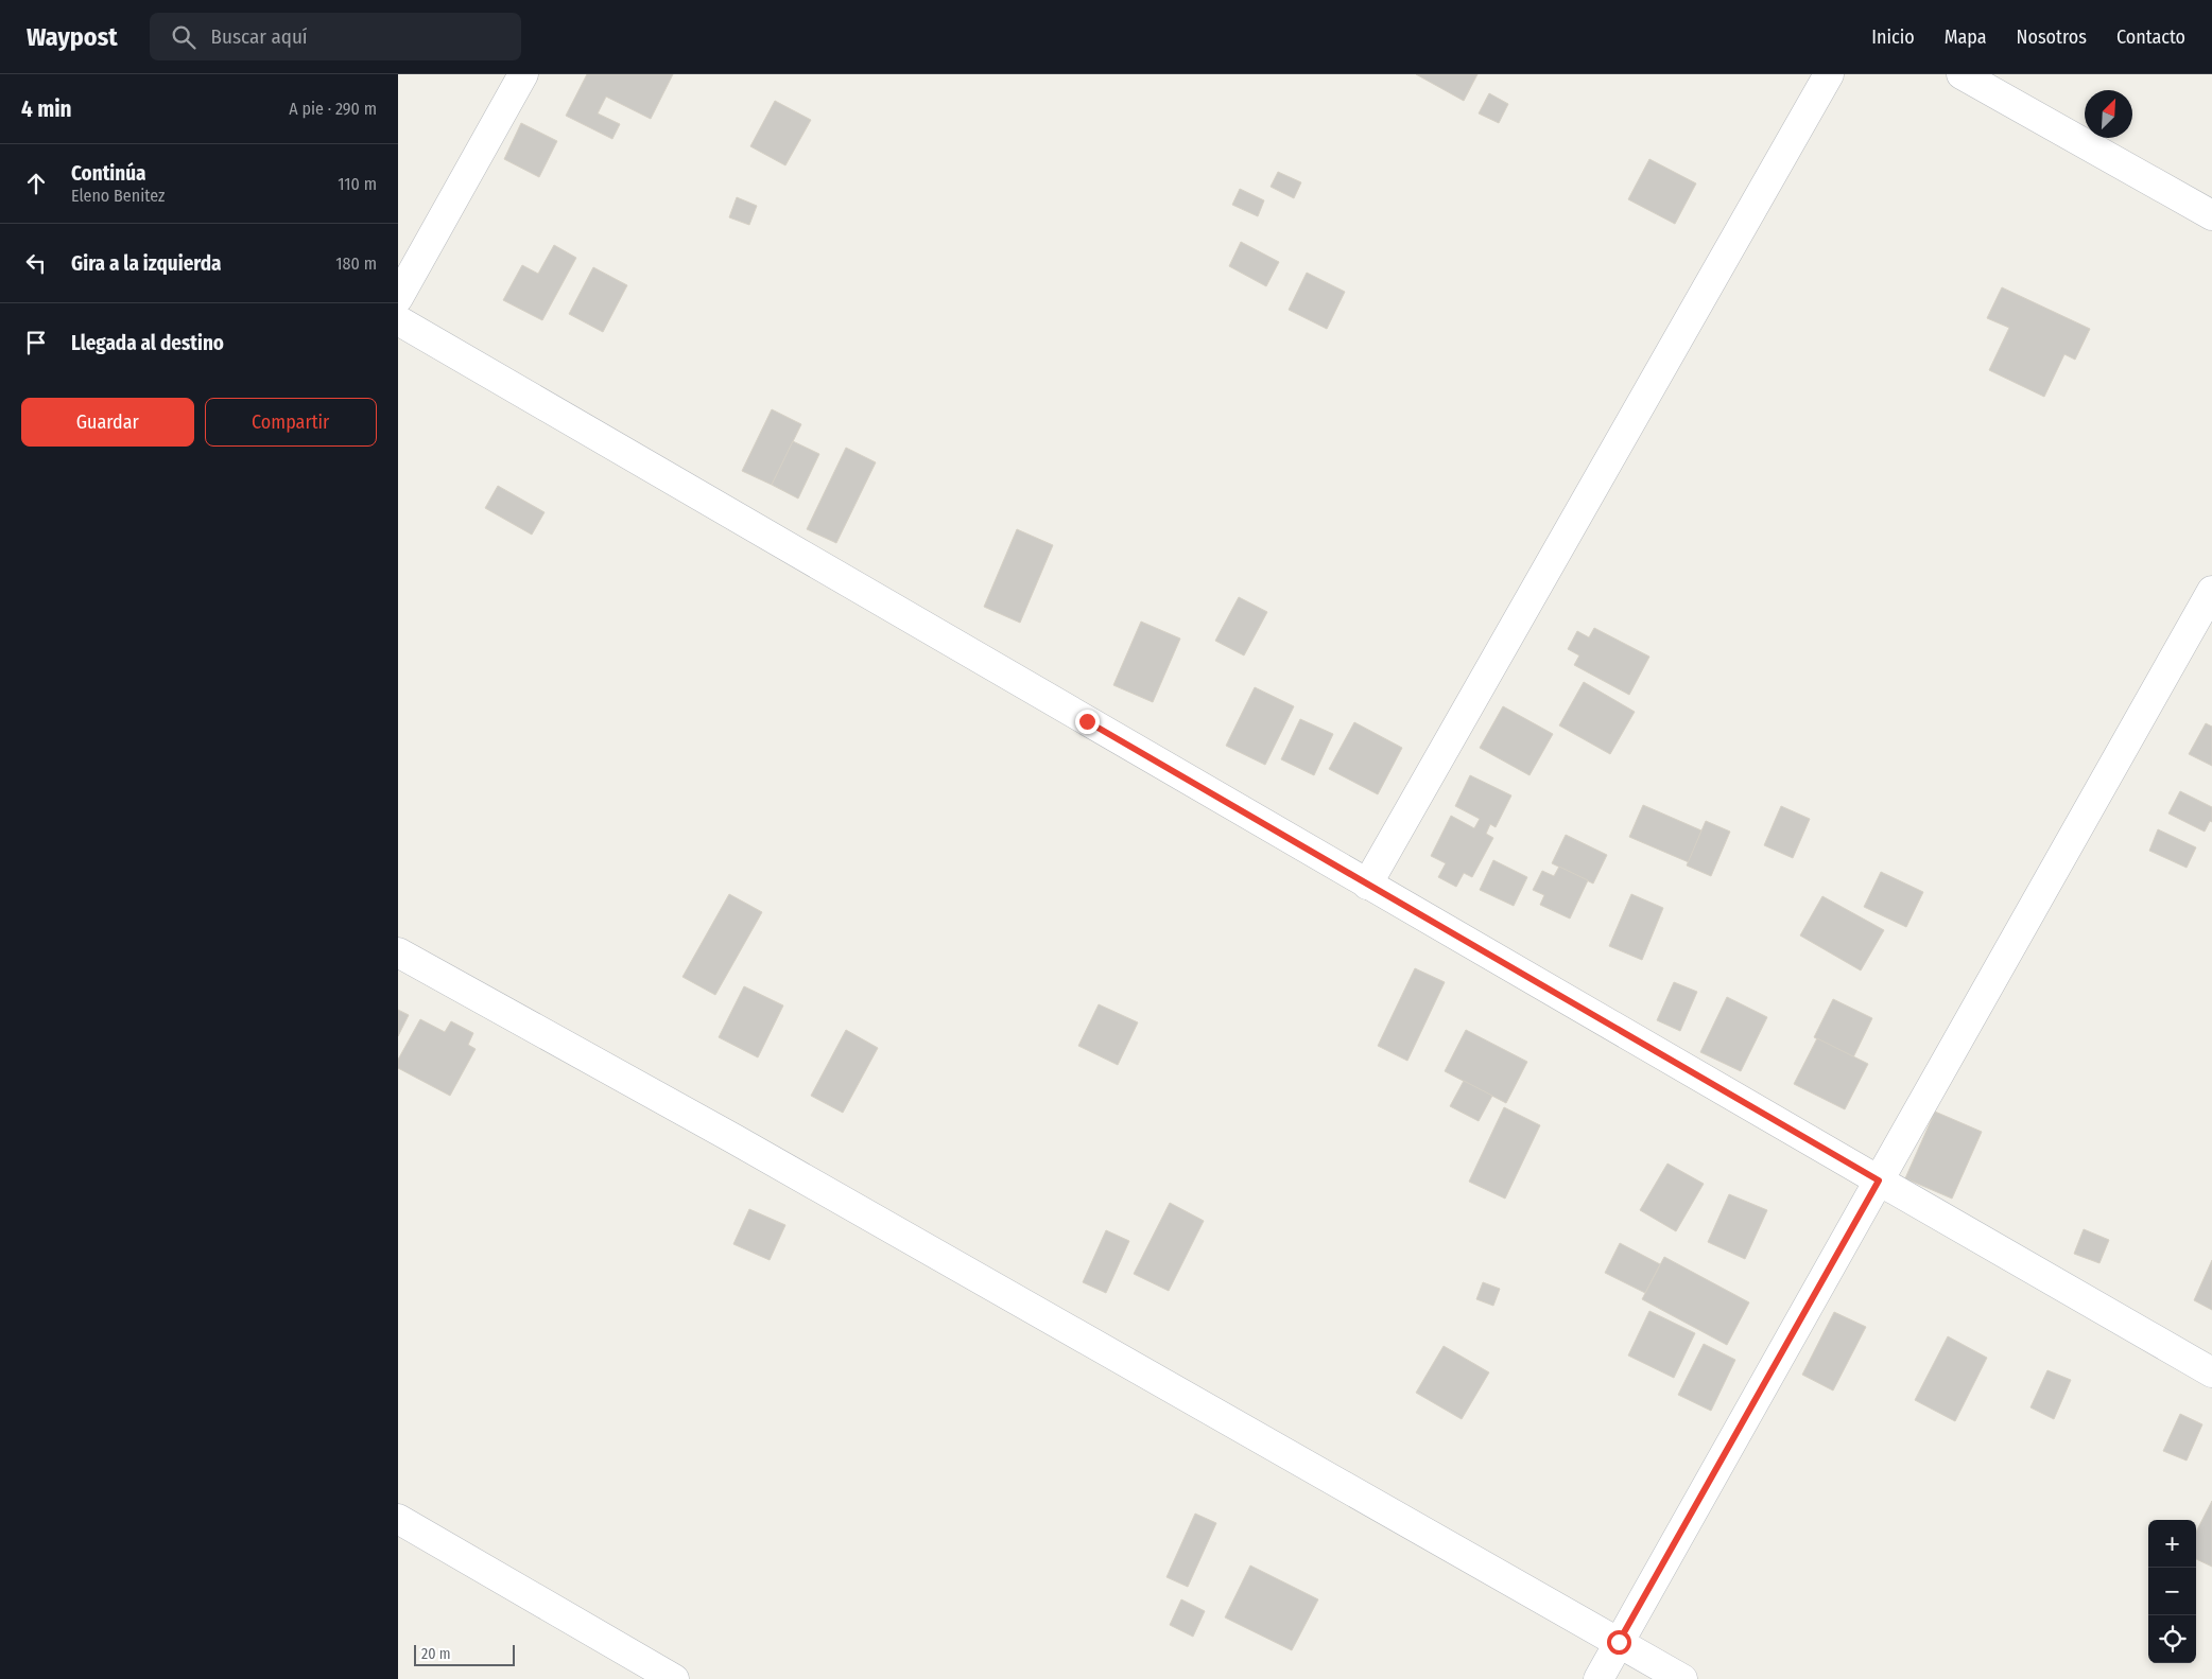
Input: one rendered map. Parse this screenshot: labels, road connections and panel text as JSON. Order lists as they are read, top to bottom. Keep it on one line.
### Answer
{"scale_bar":"20 m","north":"top right","page":{"header":"Waypost","search":"Buscar aquí","nav":["Inicio","Mapa","Nosotros","Contacto"],"heading":["4 min","A pie · 290 m"],"list":[["Continúa","Eleno Benitez","110 m"],["Gira a la izquierda","180 m"],"Llegada al destino"],"buttons":["Guardar","Compartir"],"map_buttons":["+","−"],"scale":"20 m"}}
